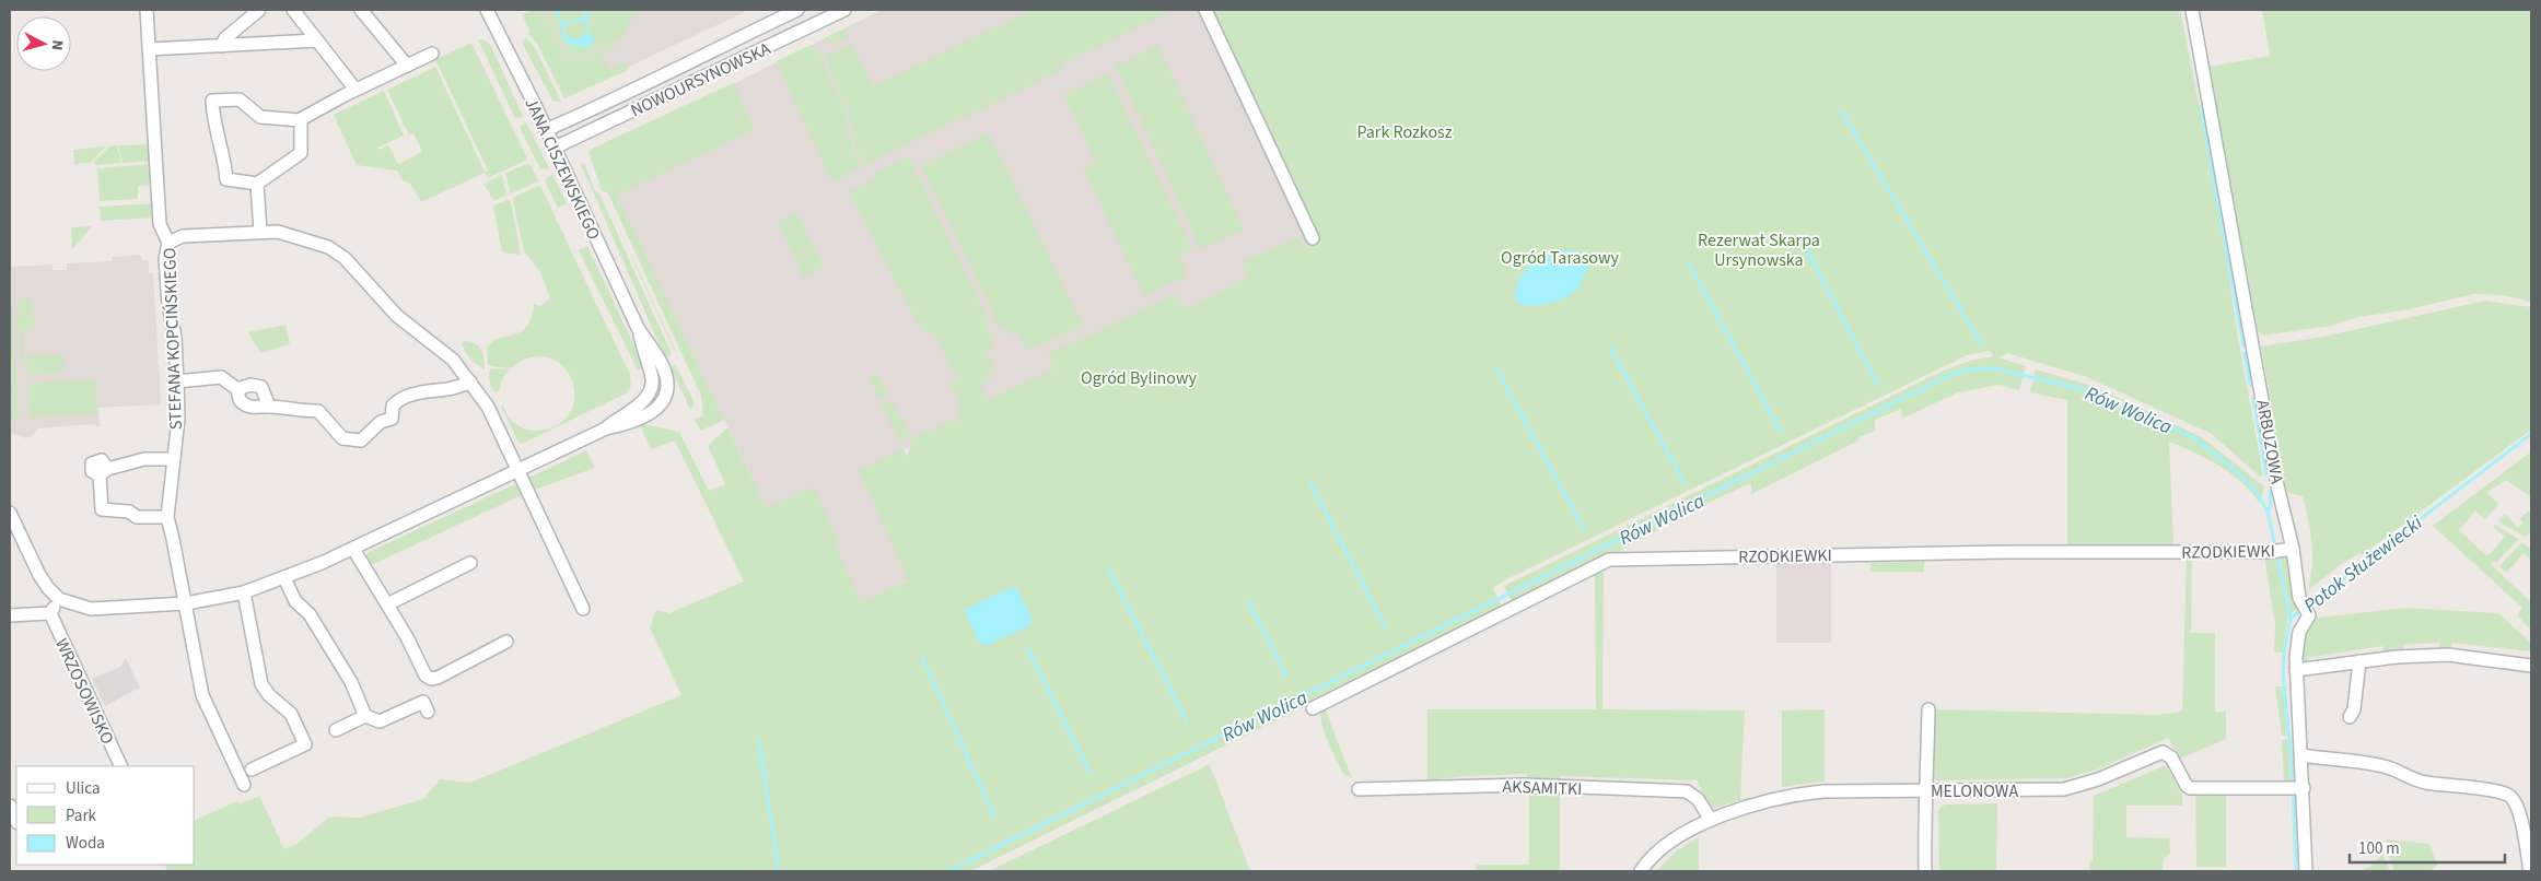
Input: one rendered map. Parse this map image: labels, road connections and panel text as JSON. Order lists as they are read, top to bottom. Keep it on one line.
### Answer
{"streets":{"street":["NOWOURSYNOWSKA","JANA CISZEWSKIEGO","STEFANA KOPCIŃSKIEGO","ARBUZOWA","RZODKIEWKI","WRZOSOWISKO","AKSAMITKI","MELONOWA"]},"crossings":[["NOWOURSYNOWSKA","JANA CISZEWSKIEGO"],["ARBUZOWA","RZODKIEWKI"],["ARBUZOWA","MELONOWA"],["AKSAMITKI","MELONOWA"]],"water":["Rów Wolica","Potok Służewiecki"],"parks":["Park Rozkosz","Rezerwat Skarpa Ursynowska","Ogród Tarasowy","Ogród Bylinowy"],"legend":["Ulica","Park","Woda"],"scale_bar":"100 m","north":"right"}
